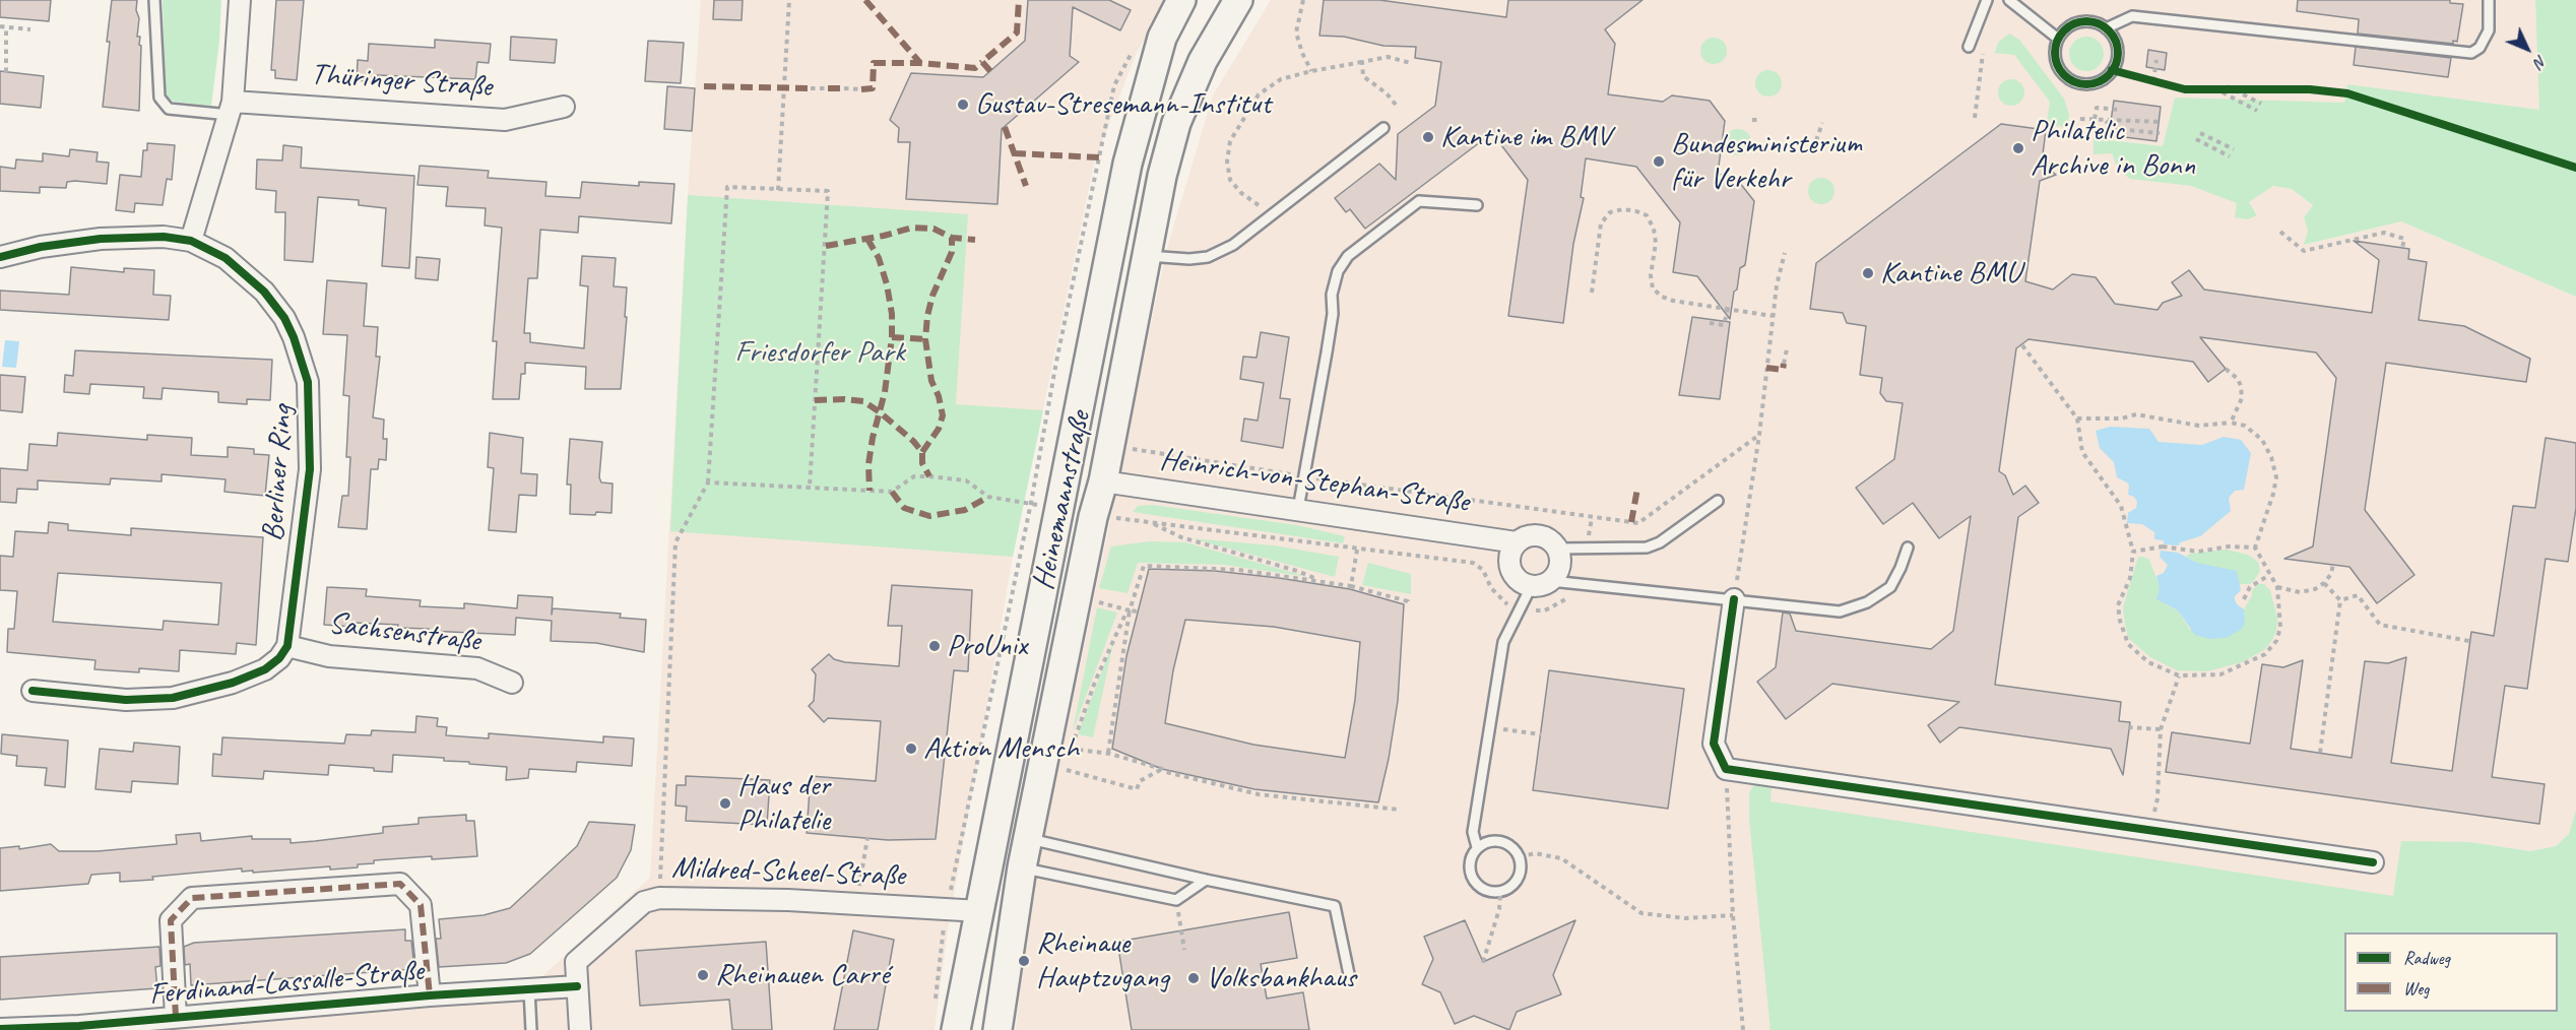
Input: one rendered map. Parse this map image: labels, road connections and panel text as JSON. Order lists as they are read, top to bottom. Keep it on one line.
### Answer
{"streets":{"main road":["Heinemannstraße"],"street":["Thüringer Straße","Berliner Ring","Heinrich-von-Stephan-Straße","Sachsenstraße","Mildred-Scheel-Straße","Ferdinand-Lassalle-Straße"]},"crossings":[["Berliner Ring","Sachsenstraße"],["Heinrich-von-Stephan-Straße","Heinemannstraße"],["Heinemannstraße","Mildred-Scheel-Straße"],["Mildred-Scheel-Straße","Ferdinand-Lassalle-Straße"]],"parks":["Friesdorfer Park"],"places":["Gustav-Stresemann-Institut","Kantine im BMV","Philatelic Archive in Bonn","Bundesministerium für Verkehr","Kantine BMU","ProUnix","Aktion Mensch","Haus der Philatelie","Rheinaue Hauptzugang","Rheinauen Carré","Volksbankhaus"],"legend":["Radweg","Weg"],"north":"bottom right"}
